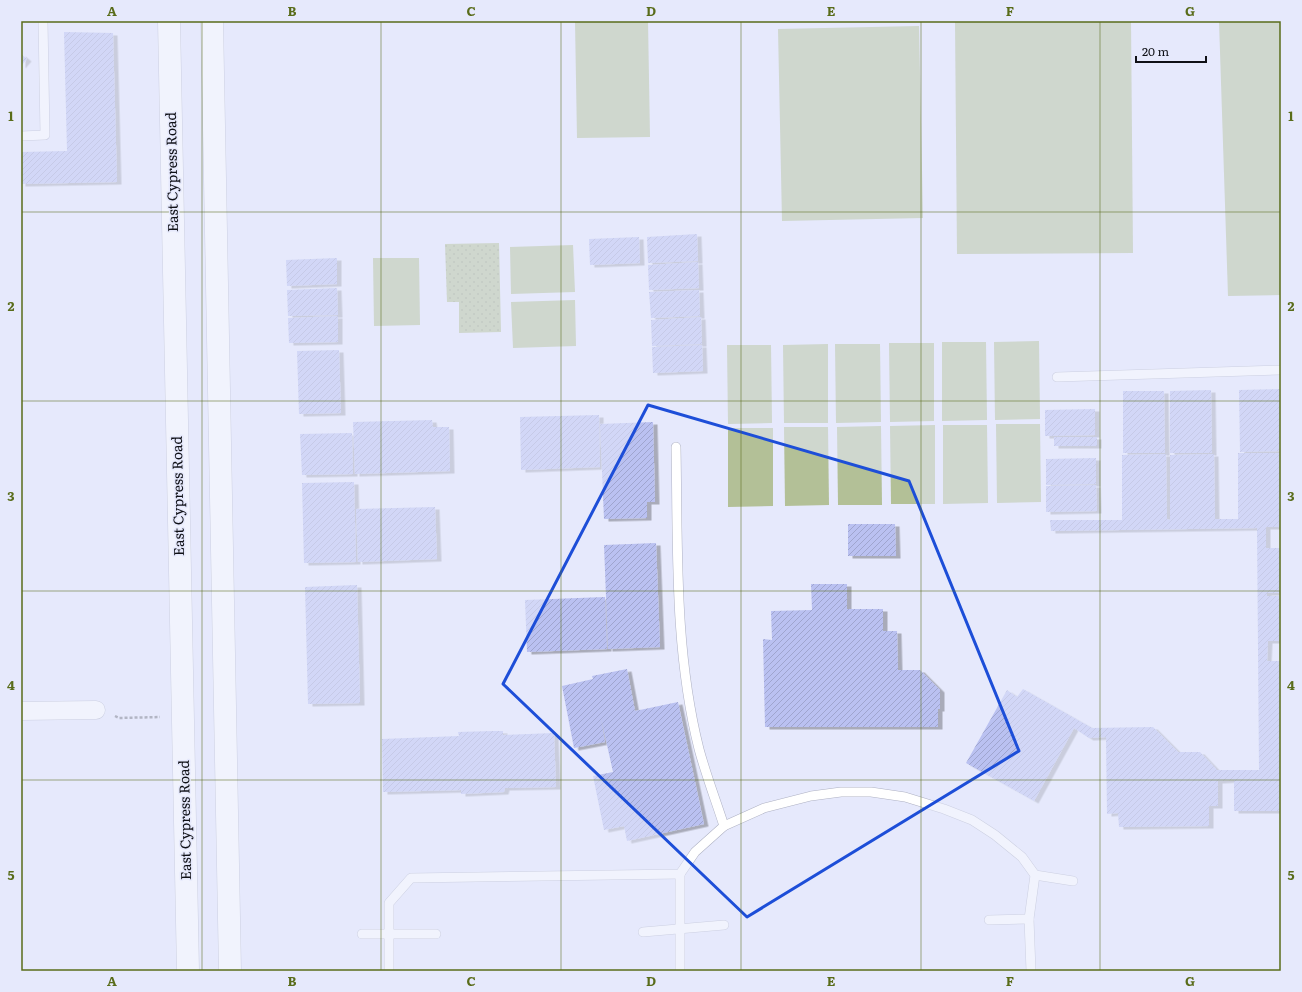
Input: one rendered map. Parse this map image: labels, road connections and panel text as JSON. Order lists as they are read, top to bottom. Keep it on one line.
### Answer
{"streets":{"street":["East Cypress Road"]},"scale_bar":"20 m","grid":{"columns":["A","B","C","D","E","F","G"],"rows":["1","2","3","4","5"]}}
